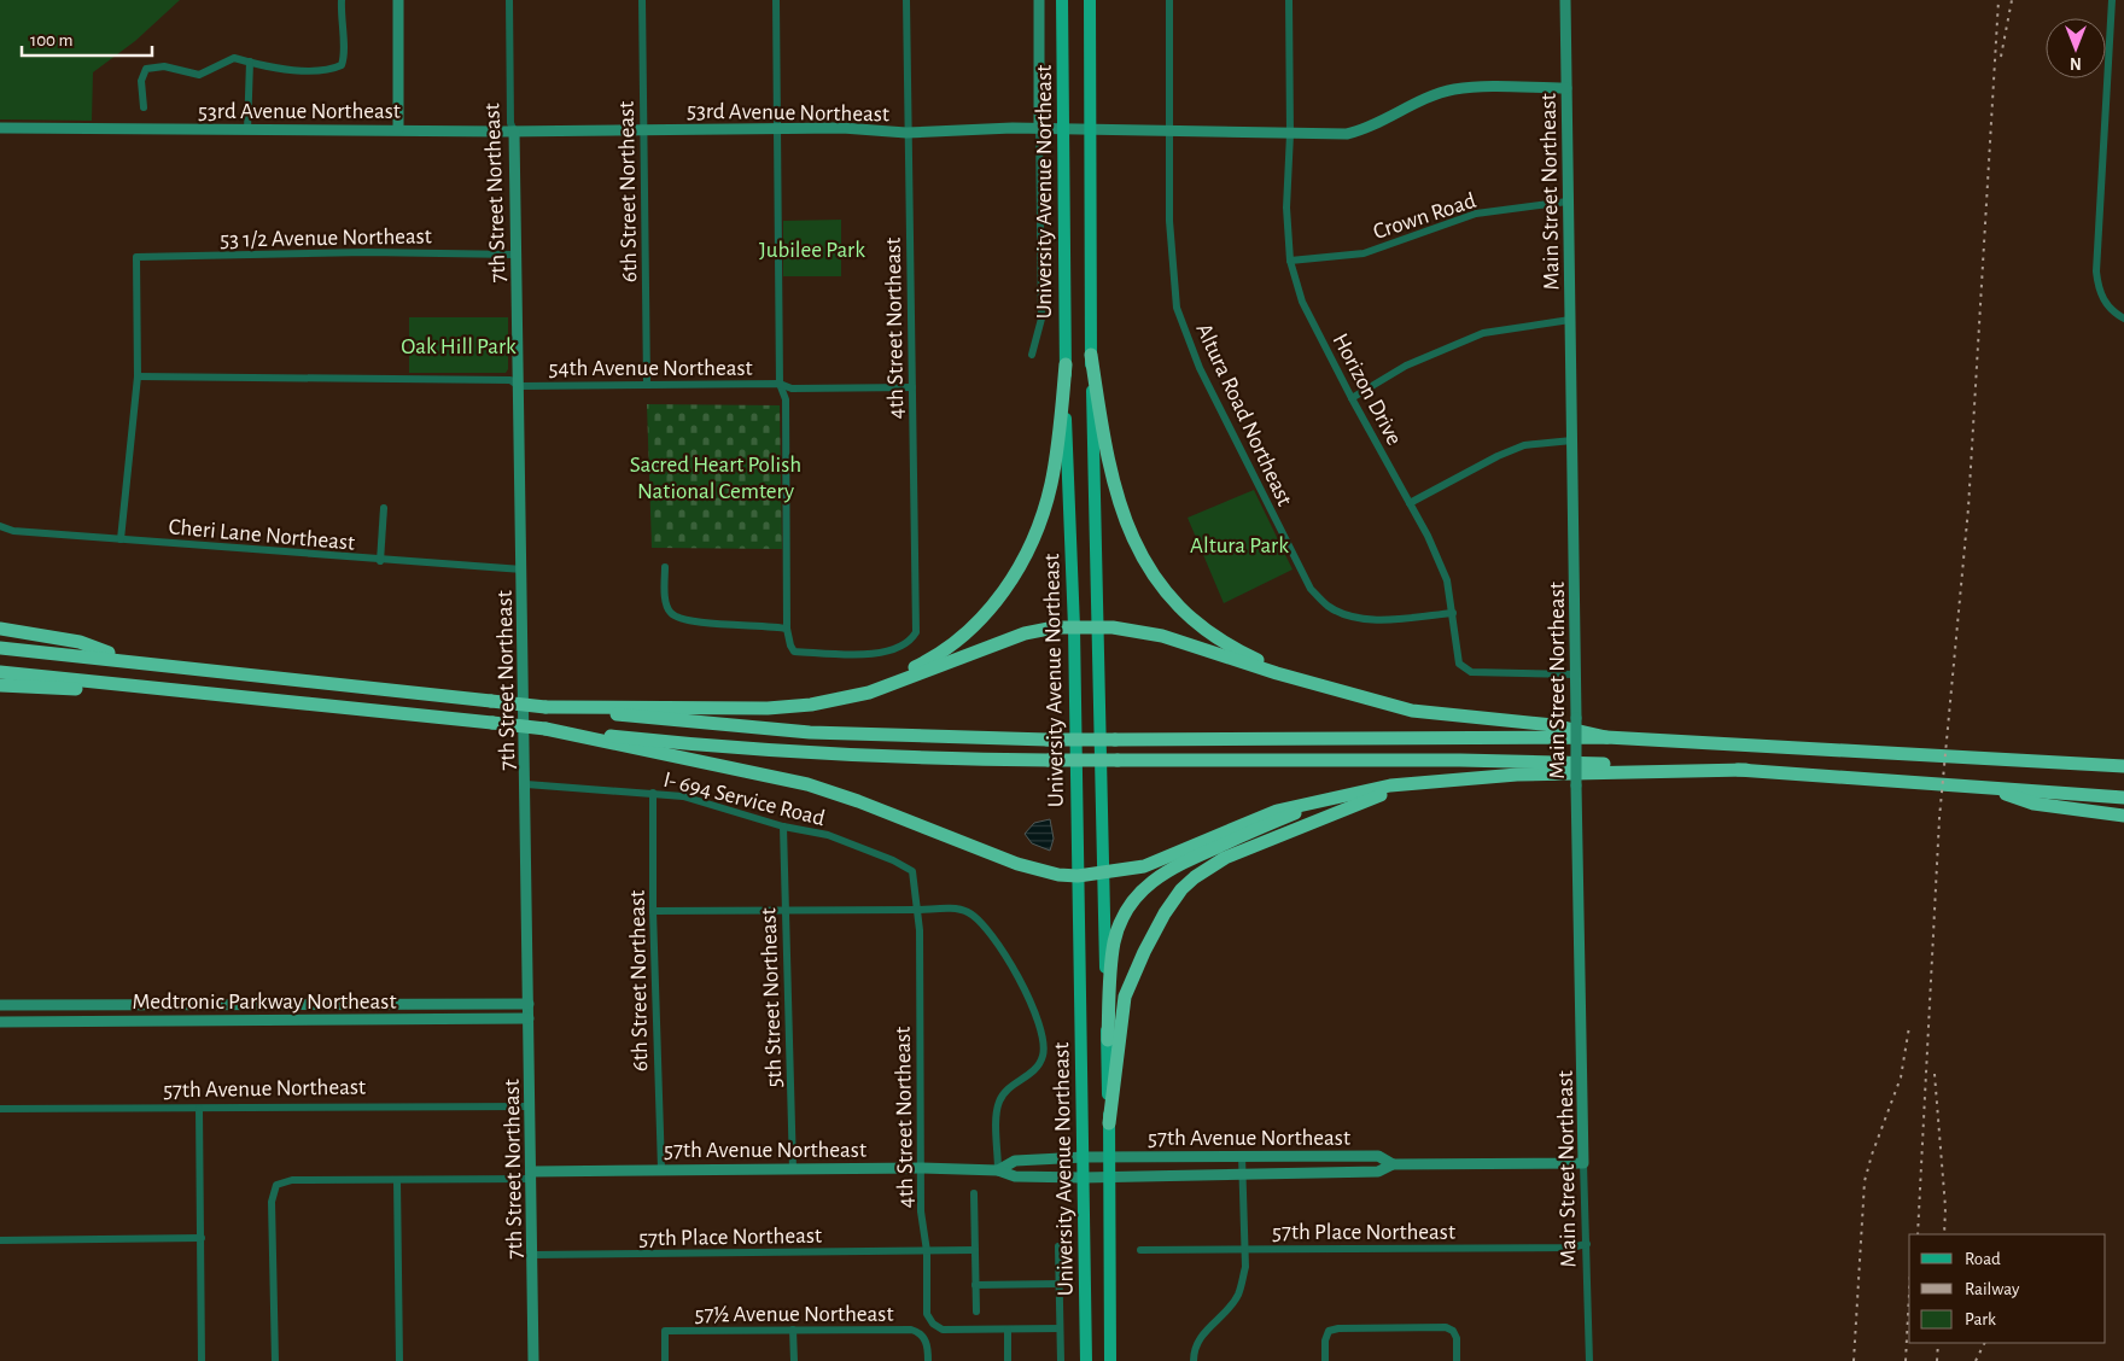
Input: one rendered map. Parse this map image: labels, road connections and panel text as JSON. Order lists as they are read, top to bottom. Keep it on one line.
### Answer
{"streets":{"main road":["University Avenue Northeast"],"street":["53rd Avenue Northeast","6th Street Northeast","Main Street Northeast","7th Street Northeast","Crown Road","53 1/2 Avenue Northeast","4th Street Northeast","54th Avenue Northeast","Horizon Drive","Altura Road Northeast","Cheri Lane Northeast","I- 694 Service Road","5th Street Northeast","Medtronic Parkway Northeast","57th Avenue Northeast","57th Place Northeast","57½ Avenue Northeast"]},"crossings":[["53rd Avenue Northeast","6th Street Northeast"],["53rd Avenue Northeast","University Avenue Northeast"],["53rd Avenue Northeast","Main Street Northeast"],["53rd Avenue Northeast","7th Street Northeast"],["53rd Avenue Northeast","4th Street Northeast"],["53rd Avenue Northeast","Horizon Drive"],["53rd Avenue Northeast","Altura Road Northeast"],["6th Street Northeast","54th Avenue Northeast"],["6th Street Northeast","I- 694 Service Road"],["6th Street Northeast","57th Avenue Northeast"],["University Avenue Northeast","57th Avenue Northeast"],["Main Street Northeast","Crown Road"],["Main Street Northeast","Horizon Drive"],["Main Street Northeast","57th Avenue Northeast"],["Main Street Northeast","57th Place Northeast"],["7th Street Northeast","53 1/2 Avenue Northeast"],["7th Street Northeast","54th Avenue Northeast"],["7th Street Northeast","Cheri Lane Northeast"],["7th Street Northeast","I- 694 Service Road"],["7th Street Northeast","Medtronic Parkway Northeast"],["7th Street Northeast","57th Avenue Northeast"],["7th Street Northeast","57th Place Northeast"],["Crown Road","Horizon Drive"],["53 1/2 Avenue Northeast","54th Avenue Northeast"],["4th Street Northeast","54th Avenue Northeast"],["4th Street Northeast","I- 694 Service Road"],["4th Street Northeast","57th Avenue Northeast"],["4th Street Northeast","57th Place Northeast"],["Horizon Drive","Altura Road Northeast"],["I- 694 Service Road","5th Street Northeast"],["5th Street Northeast","57th Avenue Northeast"]],"parks":["Jubilee Park","Oak Hill Park","Sacred Heart Polish National Cemtery","Altura Park"],"legend":["Road","Railway","Park"],"scale_bar":"100 m","north":"bottom"}
